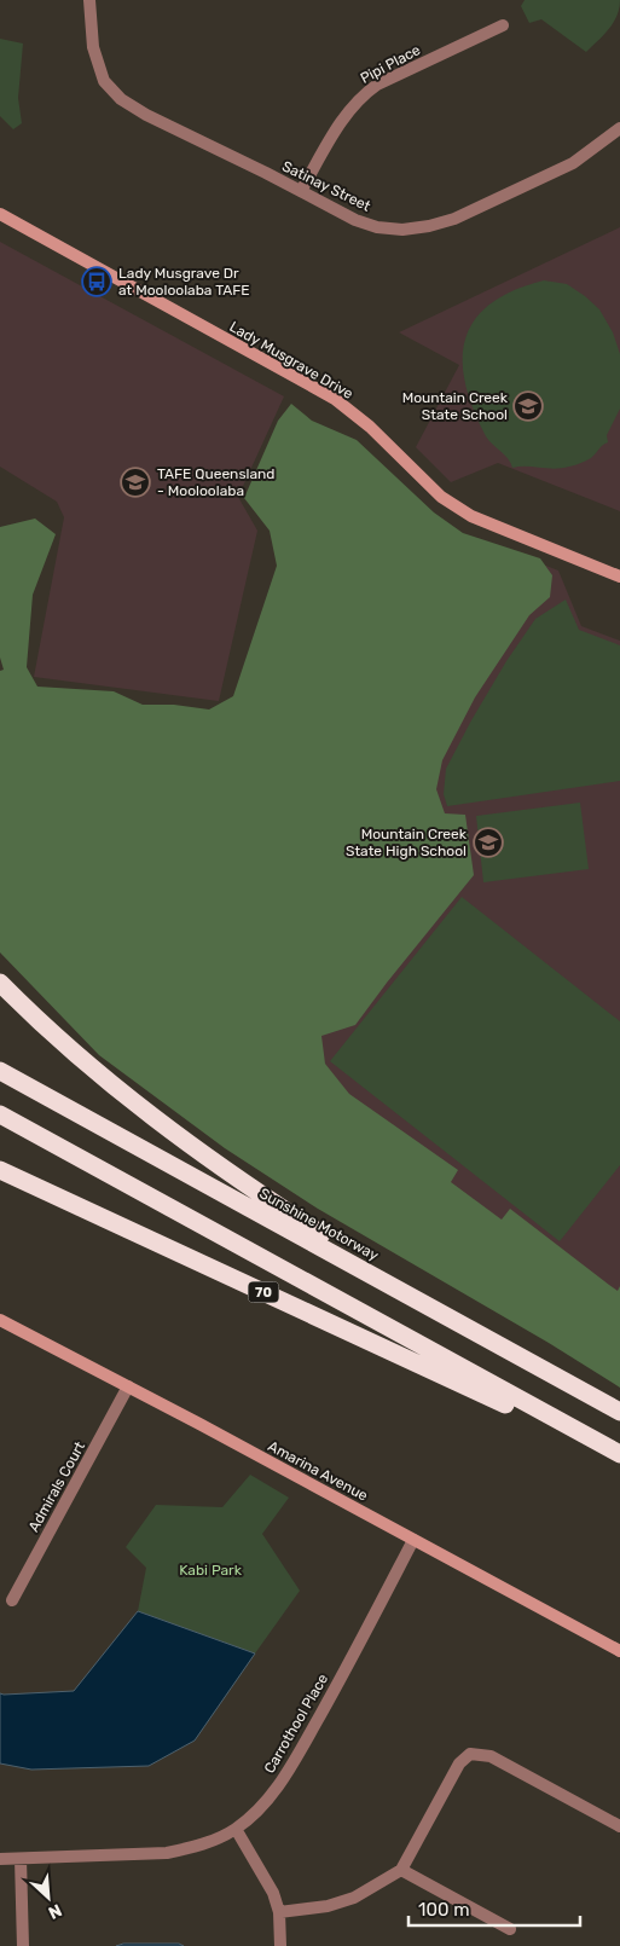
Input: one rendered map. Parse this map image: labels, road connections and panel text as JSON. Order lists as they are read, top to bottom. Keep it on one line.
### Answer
{"streets":{"highway":["Sunshine Motorway","70"],"street":["Pipi Place","Satinay Street","Lady Musgrave Drive","Amarina Avenue","Admirals Court","Carrothool Place"]},"crossings":[["Pipi Place","Satinay Street"],["Amarina Avenue","Admirals Court"],["Amarina Avenue","Carrothool Place"]],"parks":["Kabi Park"],"places":{"bus stop":["Lady Musgrave Dr at Mooloolaba TAFE"],"school or university":["Mountain Creek State School","TAFE Queensland - Mooloolaba","Mountain Creek State High School"]},"scale_bar":"100 m","north":"bottom right"}
